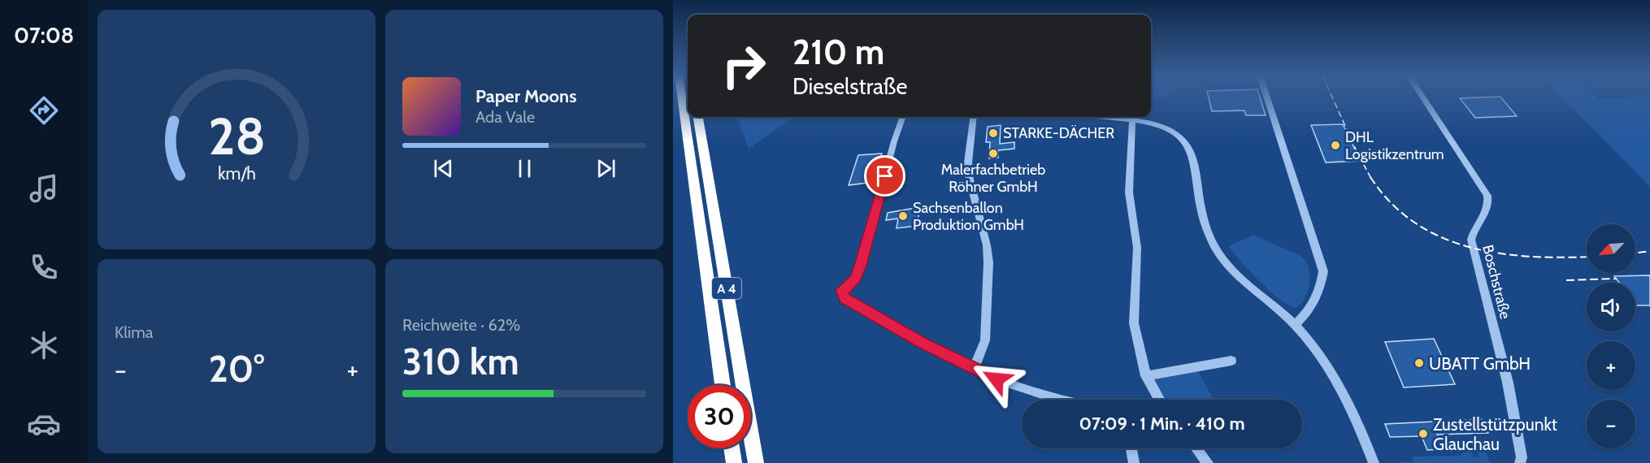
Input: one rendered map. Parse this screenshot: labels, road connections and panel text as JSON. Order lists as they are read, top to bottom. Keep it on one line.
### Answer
{"streets":{"highway":["A 4"],"street":["Boschstraße"]},"places":["STARKE-DÄCHER","DHL Logistikzentrum","Malerfachbetrieb Röhner GmbH","Sachsenballon Produktion GmbH","UBATT GmbH","Zustellstützpunkt Glauchau"],"north":"bottom left","page":{"tabs":"07:08","turn":["210 m","Dieselstraße"],"song":["Paper Moons","Ada Vale"],"map_buttons":["+","−"],"tile":["Klima",["Reichweite · 62%","310 km"]],"heat":["−","20°","+"],"limit":"30","trip":"07:09 · 1 Min. · 410 m","gauge":["28","km/h"]}}
